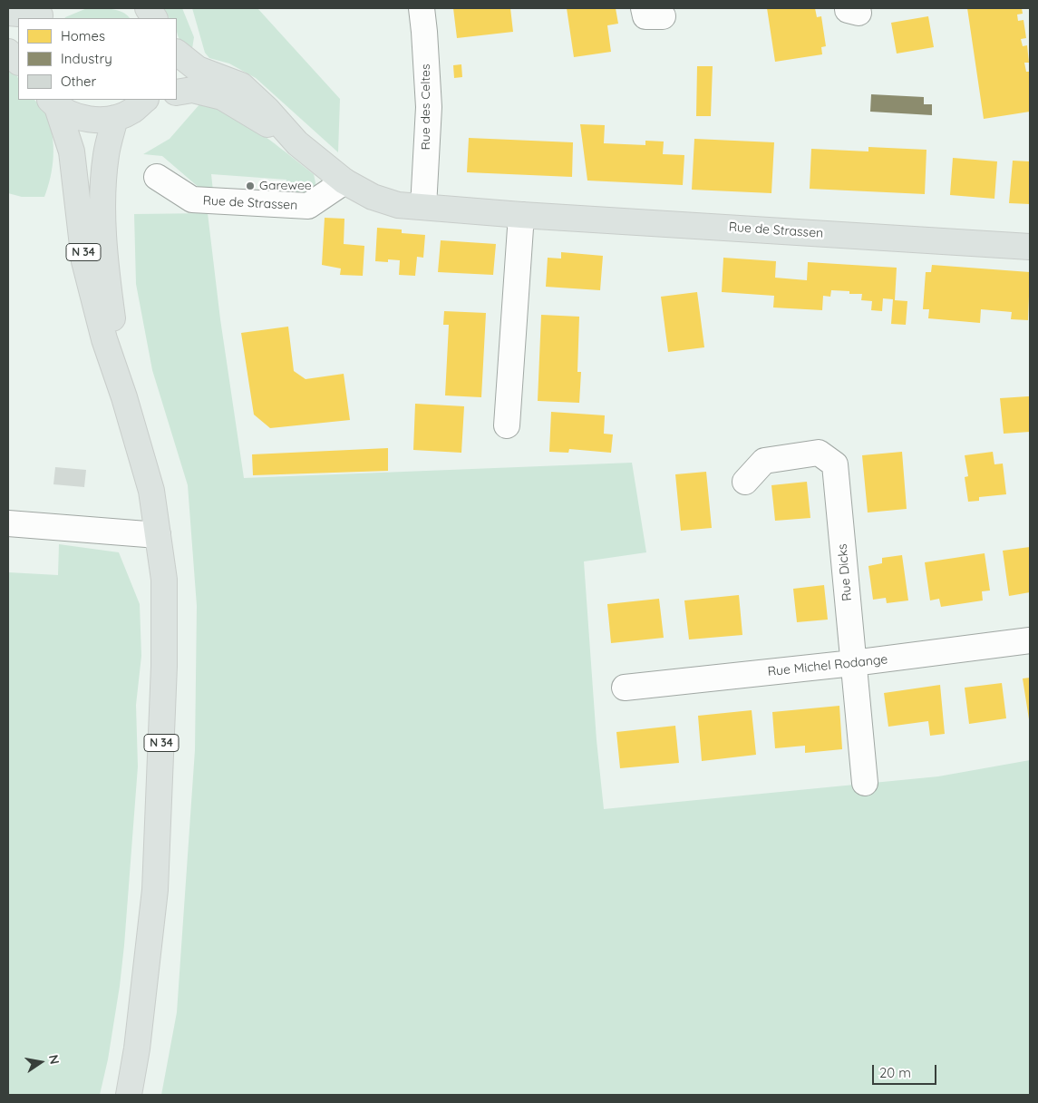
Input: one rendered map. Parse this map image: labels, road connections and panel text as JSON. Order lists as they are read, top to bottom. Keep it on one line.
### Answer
{"streets":{"main road":["Rue de Strassen","N 34"],"street":["Rue des Celtes","Rue Dicks","Rue Michel Rodange"]},"crossings":[["Rue des Celtes","Rue de Strassen"],["Rue Dicks","Rue Michel Rodange"]],"places":["Garewee"],"legend":["Homes","Industry","Other"],"scale_bar":"20 m","north":"right"}
